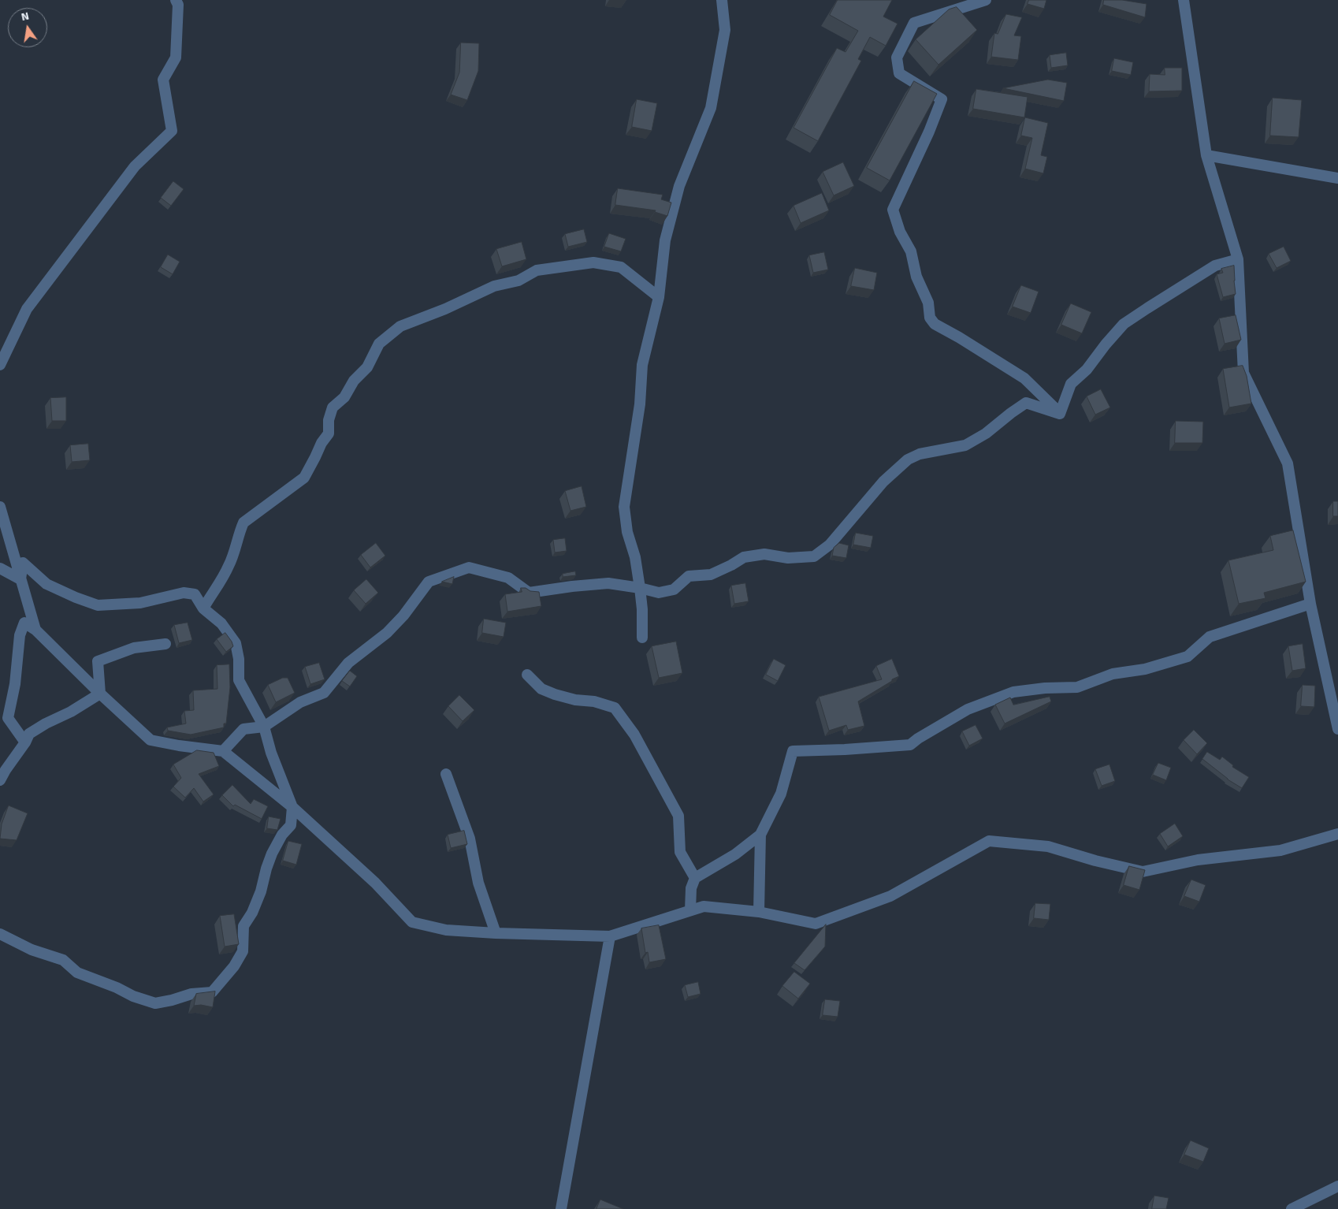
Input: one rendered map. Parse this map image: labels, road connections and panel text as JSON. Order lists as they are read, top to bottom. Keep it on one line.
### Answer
{"north":"top"}
